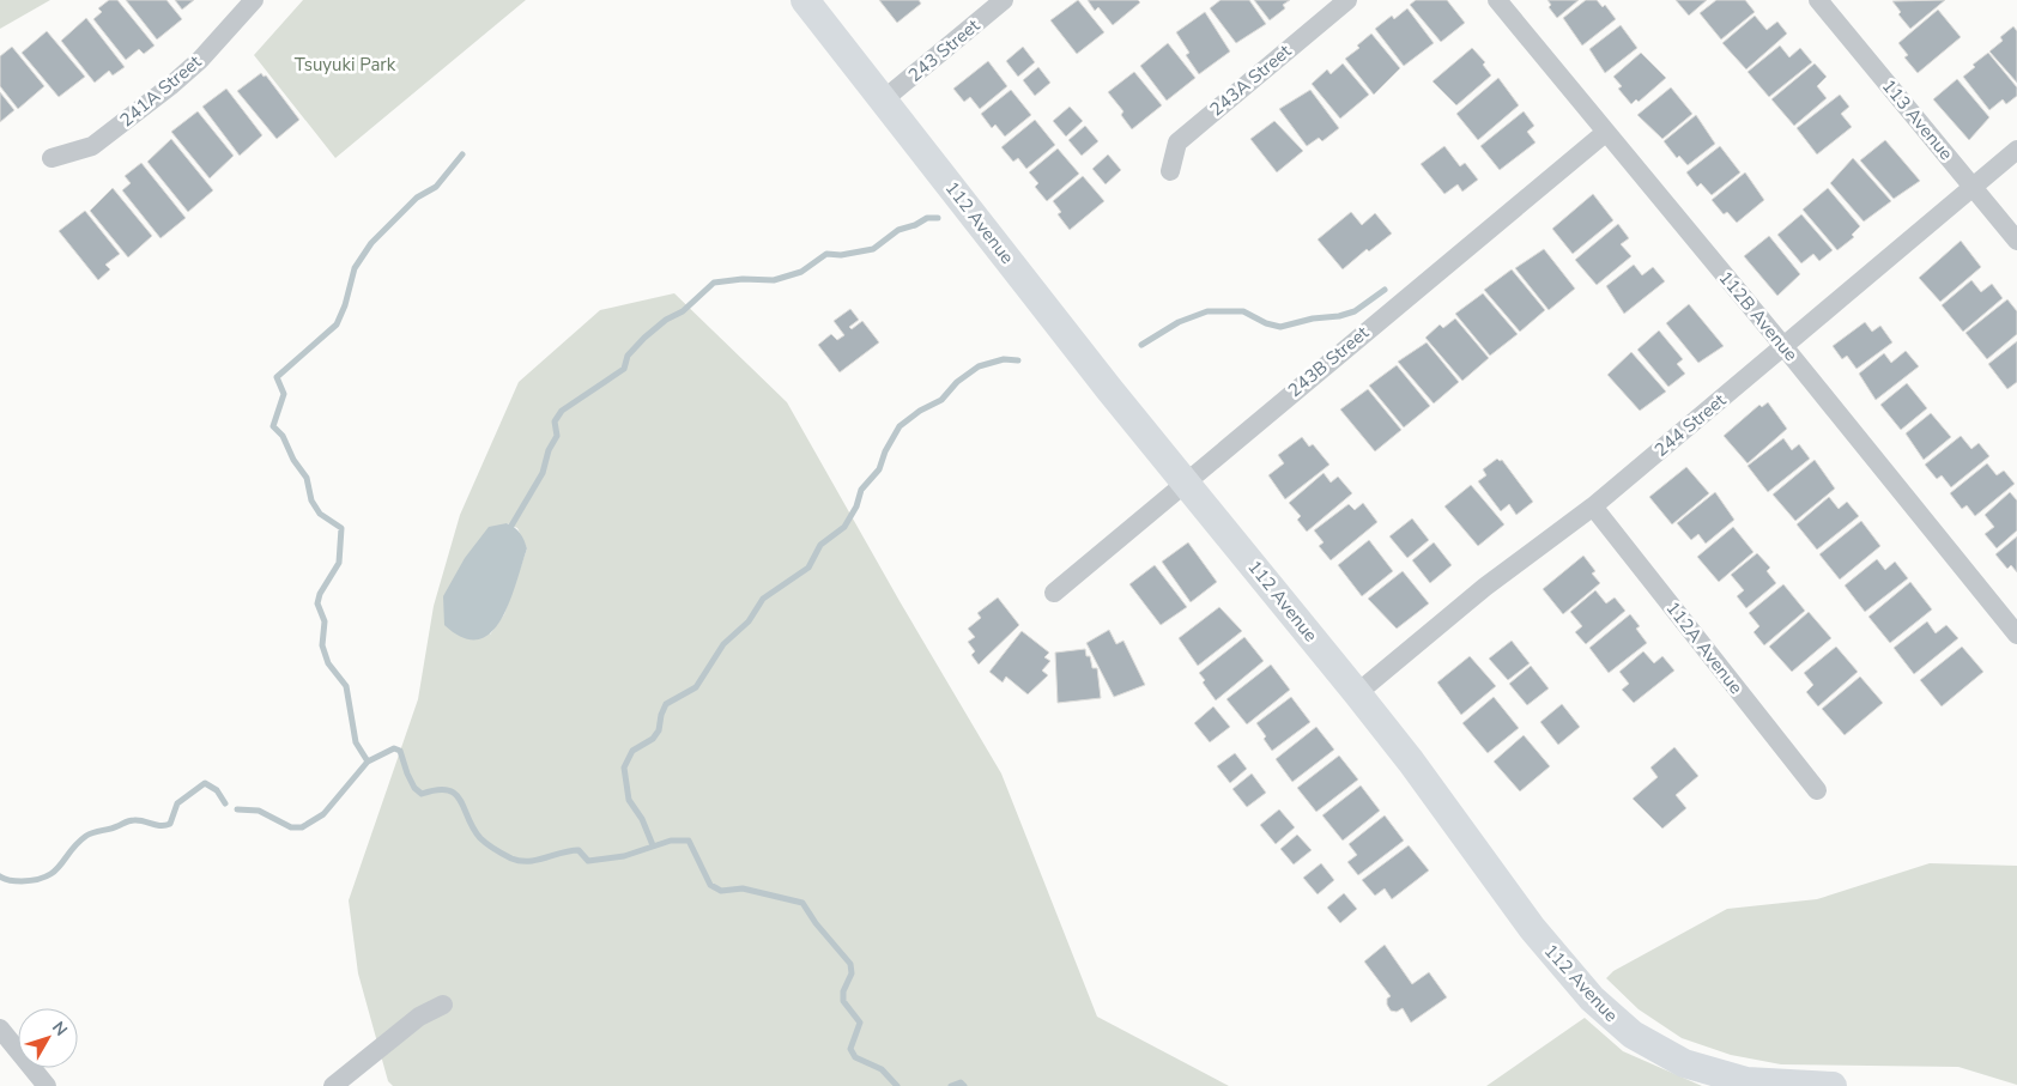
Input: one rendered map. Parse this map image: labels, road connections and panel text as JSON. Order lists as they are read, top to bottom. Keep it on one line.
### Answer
{"streets":{"main road":["112 Avenue"],"street":["243 Street","243A Street","241A Street","113 Avenue","112B Avenue","243B Street","244 Street","112A Avenue"]},"crossings":[["243 Street","112 Avenue"],["113 Avenue","244 Street"],["112 Avenue","243B Street"],["112 Avenue","244 Street"],["112B Avenue","243B Street"],["112B Avenue","244 Street"],["244 Street","112A Avenue"]],"parks":["Tsuyuki Park"],"north":"top right"}
